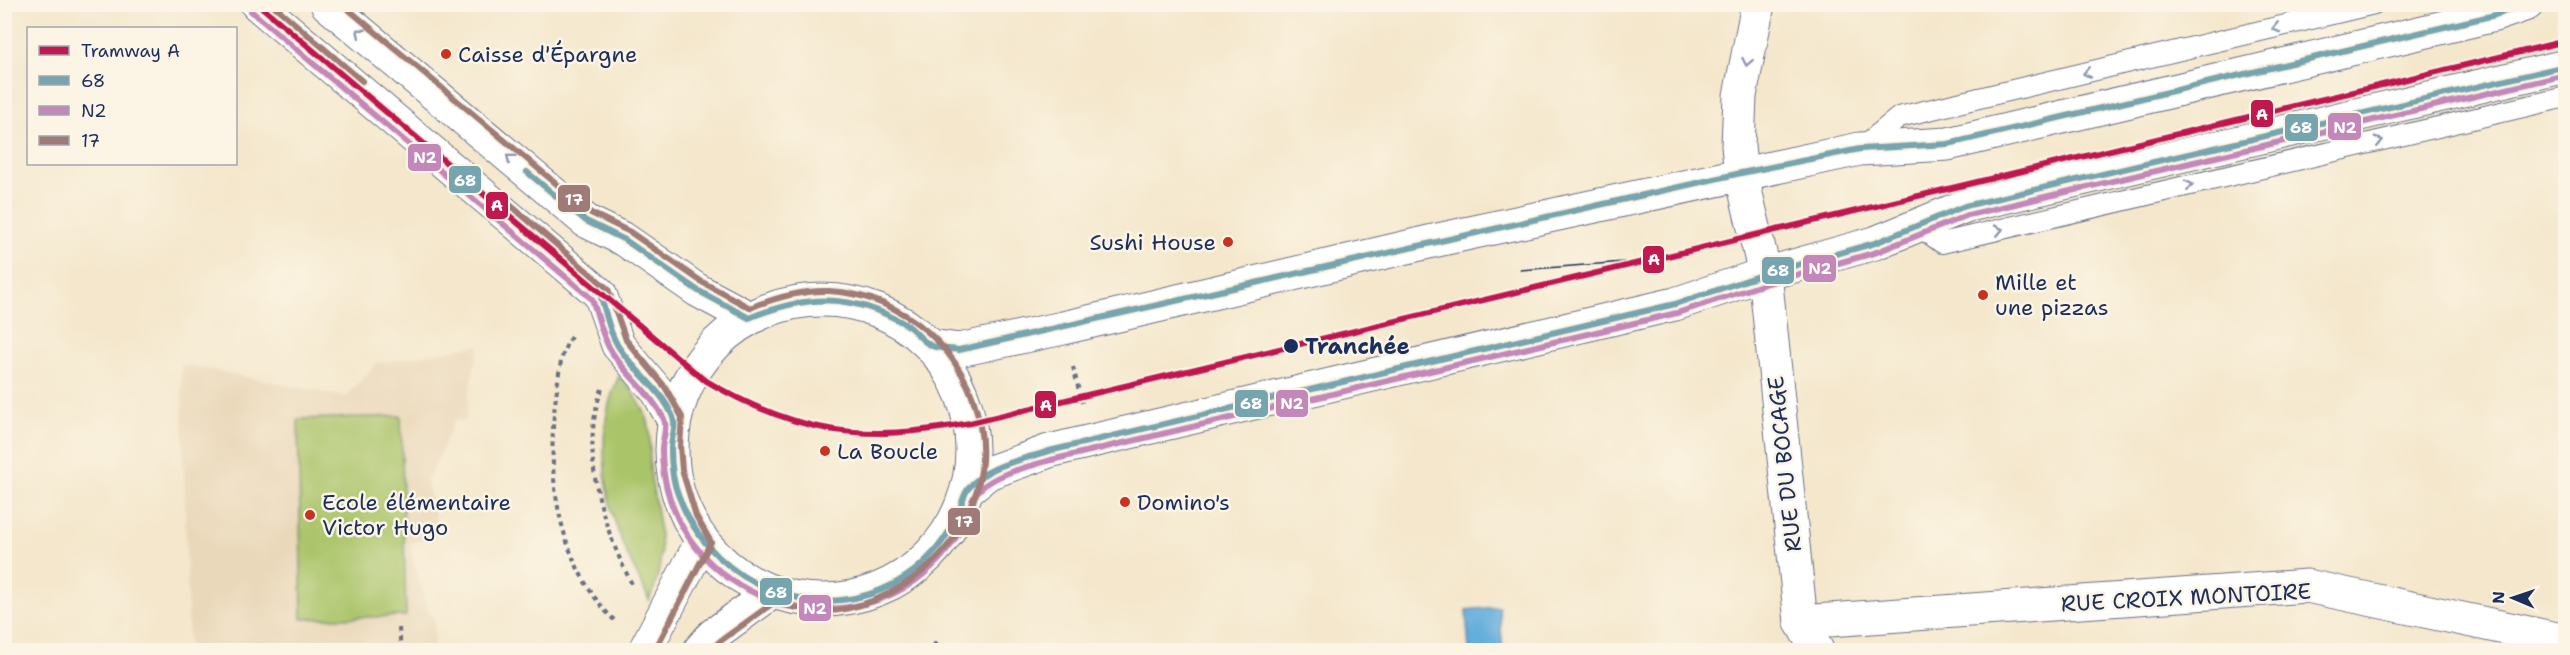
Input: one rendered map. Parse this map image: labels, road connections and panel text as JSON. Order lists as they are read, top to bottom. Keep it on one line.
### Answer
{"streets":{"main road":["RUE DU BOCAGE","RUE CROIX MONTOIRE"]},"crossings":[["RUE DU BOCAGE","RUE CROIX MONTOIRE"]],"places":["Caisse d'Épargne","Sushi House","Mille et une pizzas","Tranchée","La Boucle","Domino's","Ecole élémentaire Victor Hugo"],"lines":["tram line A","transit line 68","transit line 17","transit line N2"],"legend":["Tramway A","68","N2","17"],"north":"left"}
